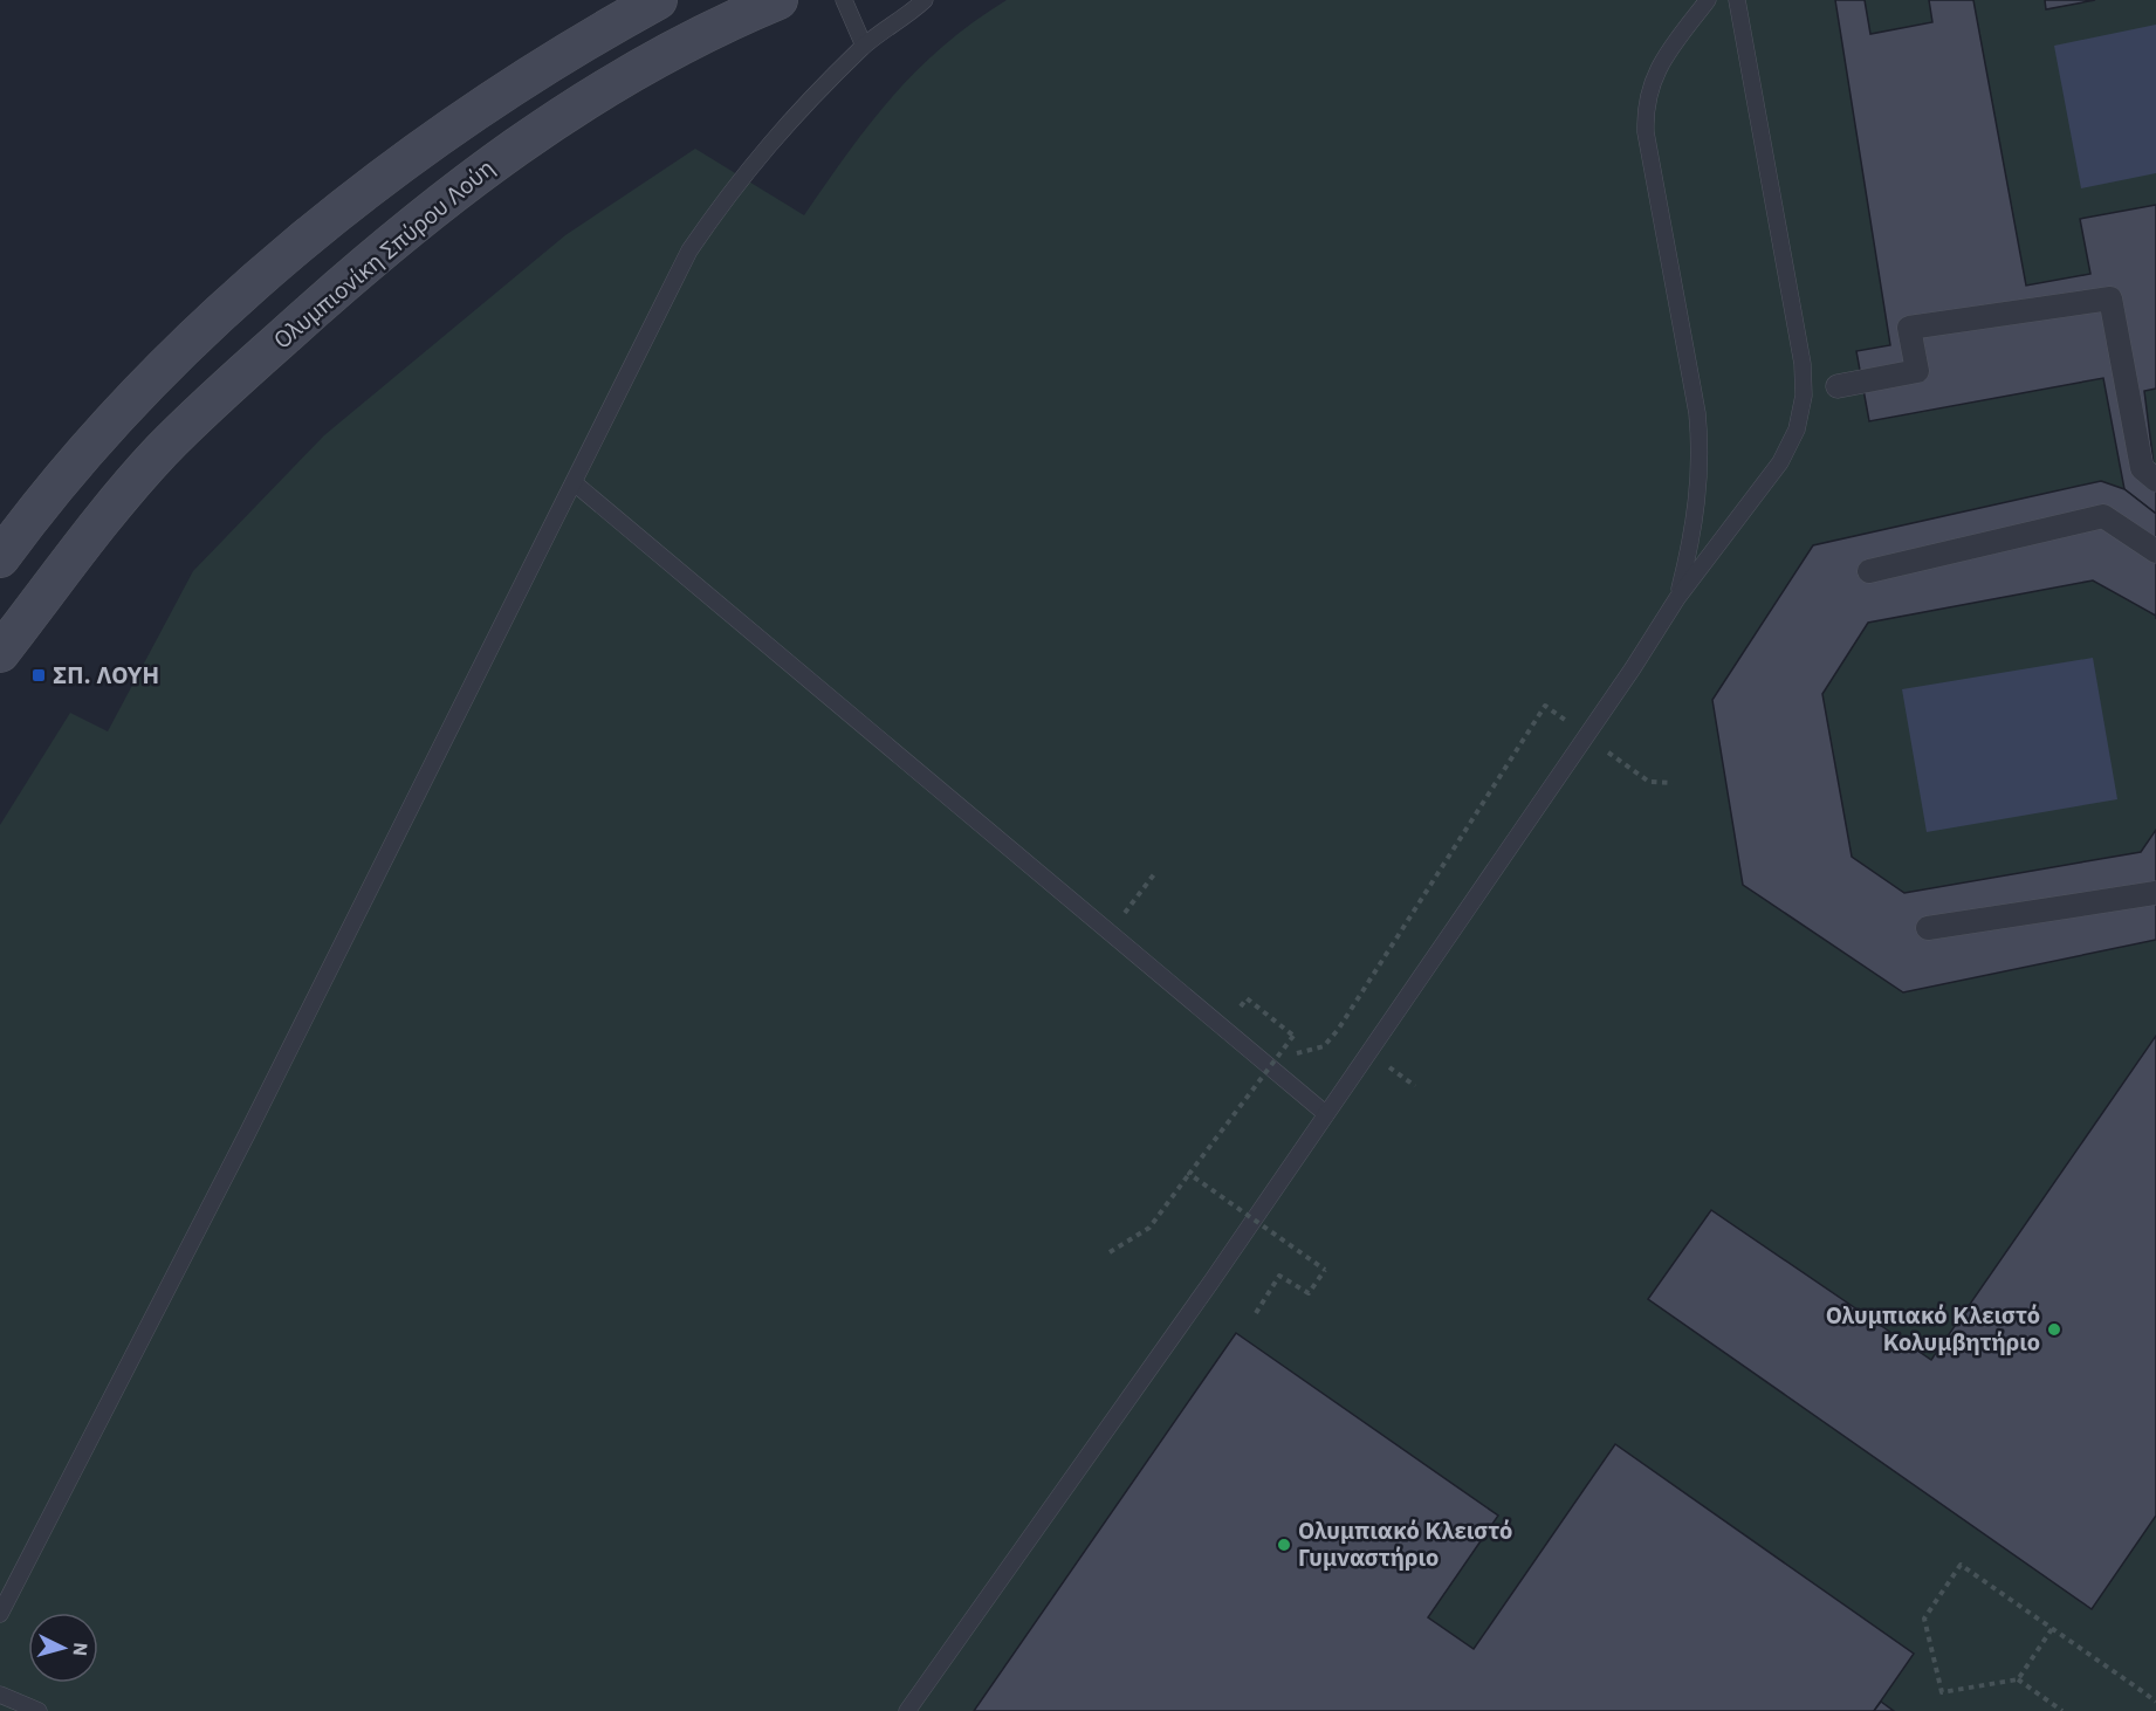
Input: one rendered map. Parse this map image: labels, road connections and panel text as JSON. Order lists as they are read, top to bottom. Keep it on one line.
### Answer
{"streets":{"main road":["Ολυμπιονίκη Σπύρου Λούη"]},"places":{"transit":["ΣΠ. ΛΟΥΗ"],"other":["Ολυμπιακό Κλειστό Κολυμβητήριο","Ολυμπιακό Κλειστό Γυμναστήριο"]},"north":"right"}
